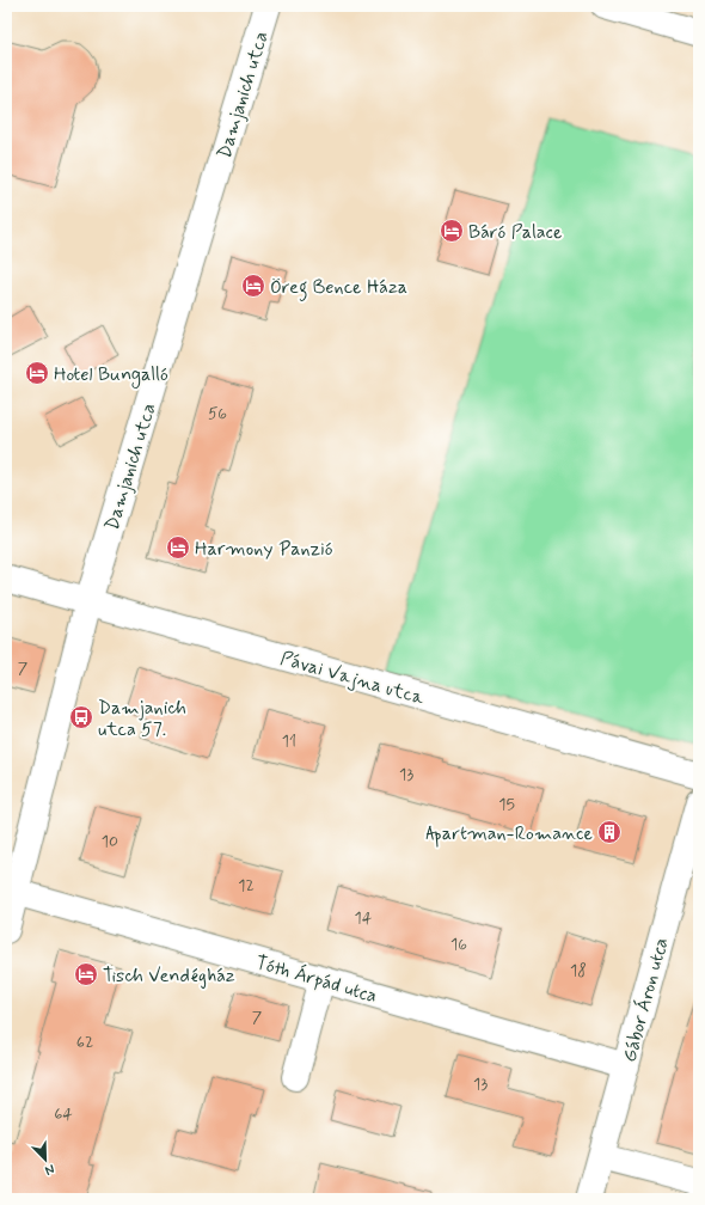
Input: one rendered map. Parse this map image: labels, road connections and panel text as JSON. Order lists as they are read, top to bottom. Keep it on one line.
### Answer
{"streets":{"street":["Damjanich utca","Pávai Vajna utca","Tóth Árpád utca","Gábor Áron utca"]},"crossings":[["Damjanich utca","Pávai Vajna utca"],["Damjanich utca","Tóth Árpád utca"],["Tóth Árpád utca","Gábor Áron utca"]],"places":{"hotel":["Báró Palace","Öreg Bence Háza","Hotel Bungalló","Harmony Panzió","Tisch Vendégház"],"bus stop":["Damjanich utca 57."],"building":["Apartman-Romance"]},"house_numbers":["56","7","11","13","15","10","12","14","16","18","7","62","13","64"],"north":"bottom right"}
